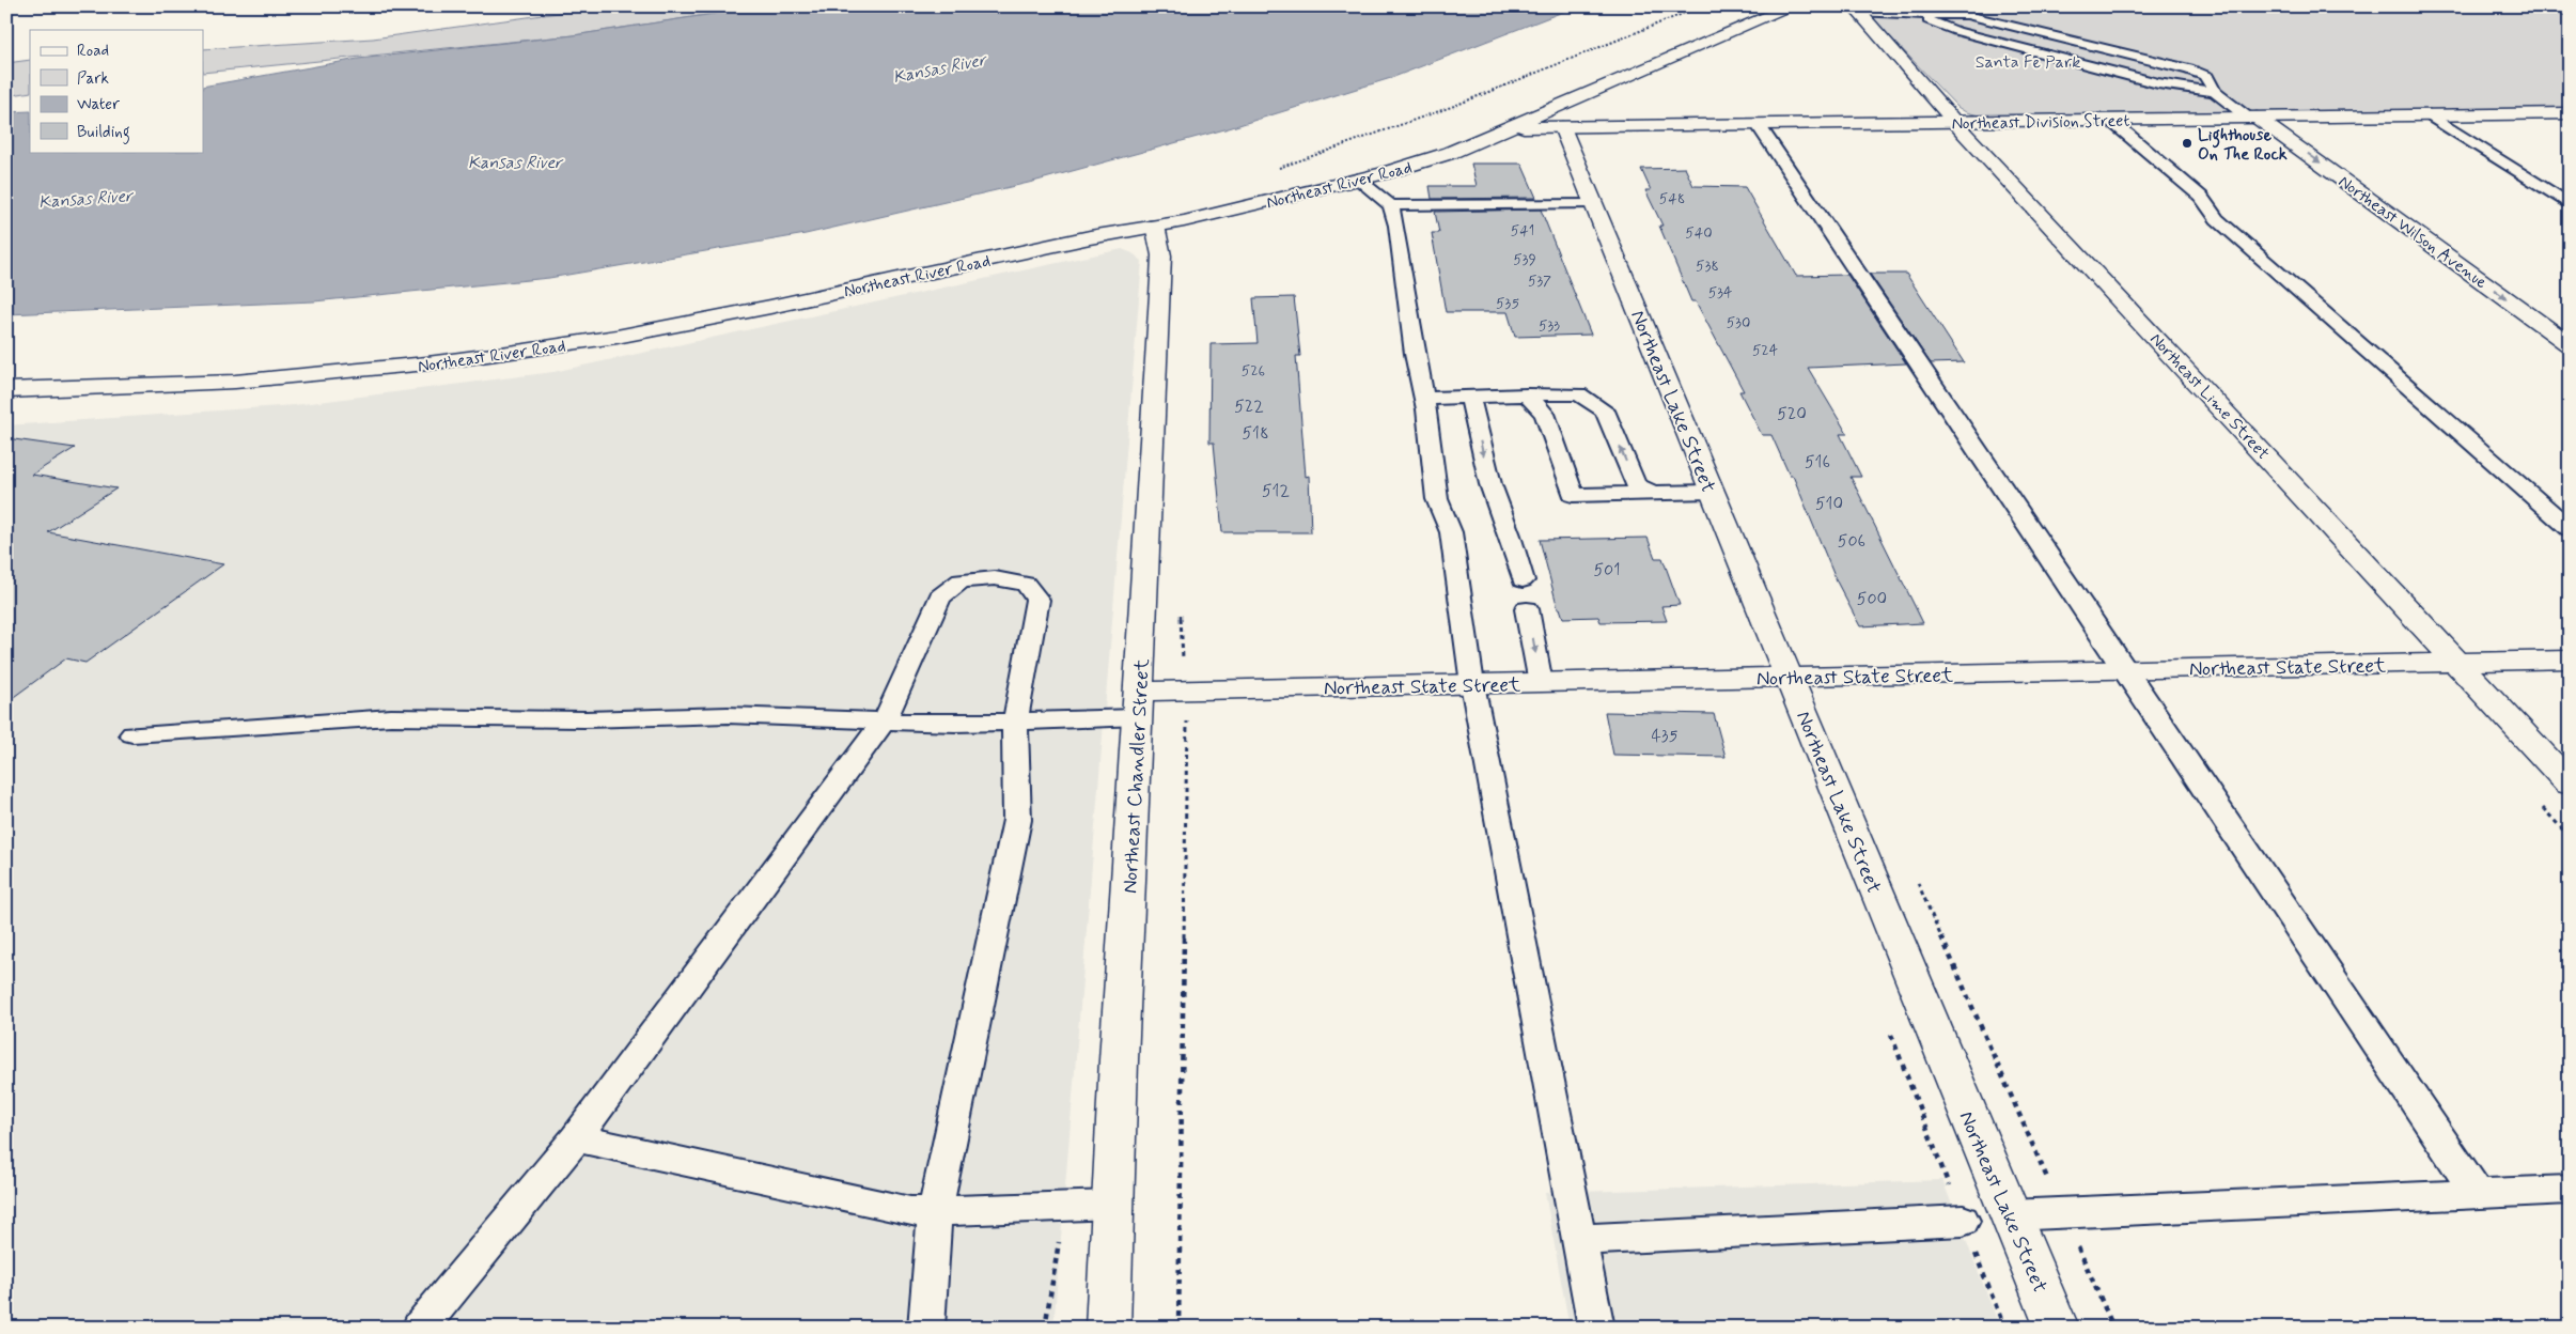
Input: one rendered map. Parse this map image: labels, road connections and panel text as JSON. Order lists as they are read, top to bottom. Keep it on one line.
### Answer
{"streets":{"street":["Northeast Division Street","Northeast River Road","Northeast Wilson Avenue","Northeast Lime Street","Northeast Lake Street","Northeast State Street","Northeast Chandler Street"]},"crossings":[["Northeast Division Street","Northeast River Road"],["Northeast Division Street","Northeast Wilson Avenue"],["Northeast Division Street","Northeast Lime Street"],["Northeast Division Street","Northeast Lake Street"],["Northeast River Road","Northeast Chandler Street"],["Northeast Lime Street","Northeast State Street"],["Northeast Lake Street","Northeast State Street"],["Northeast State Street","Northeast Chandler Street"]],"one_way":["Northeast Wilson Avenue"],"water":["Kansas River"],"parks":["Santa Fe Park"],"places":["Lighthouse On The Rock"],"house_numbers":["548","541","540","539","538","537","534","535","530","533","524","526","522","520","518","516","512","510","506","501","500","435"],"legend":["Road","Park","Water","Building"]}
